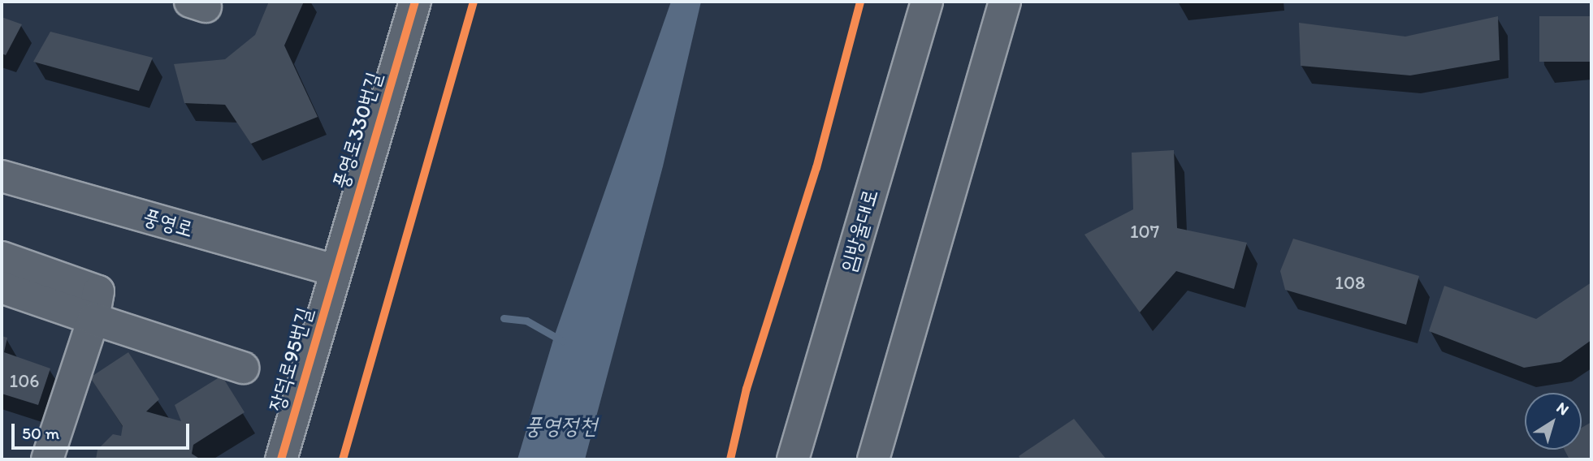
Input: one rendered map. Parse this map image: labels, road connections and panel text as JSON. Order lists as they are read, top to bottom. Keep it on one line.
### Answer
{"streets":{"street":["풍영로330번길","풍영로","임방울대로","장덕로95번길"]},"crossings":[["풍영로330번길","풍영로"],["풍영로330번길","장덕로95번길"],["풍영로","장덕로95번길"]],"water":["풍영정천"],"house_numbers":["107","108","106"],"scale_bar":"50 m","north":"top right"}
